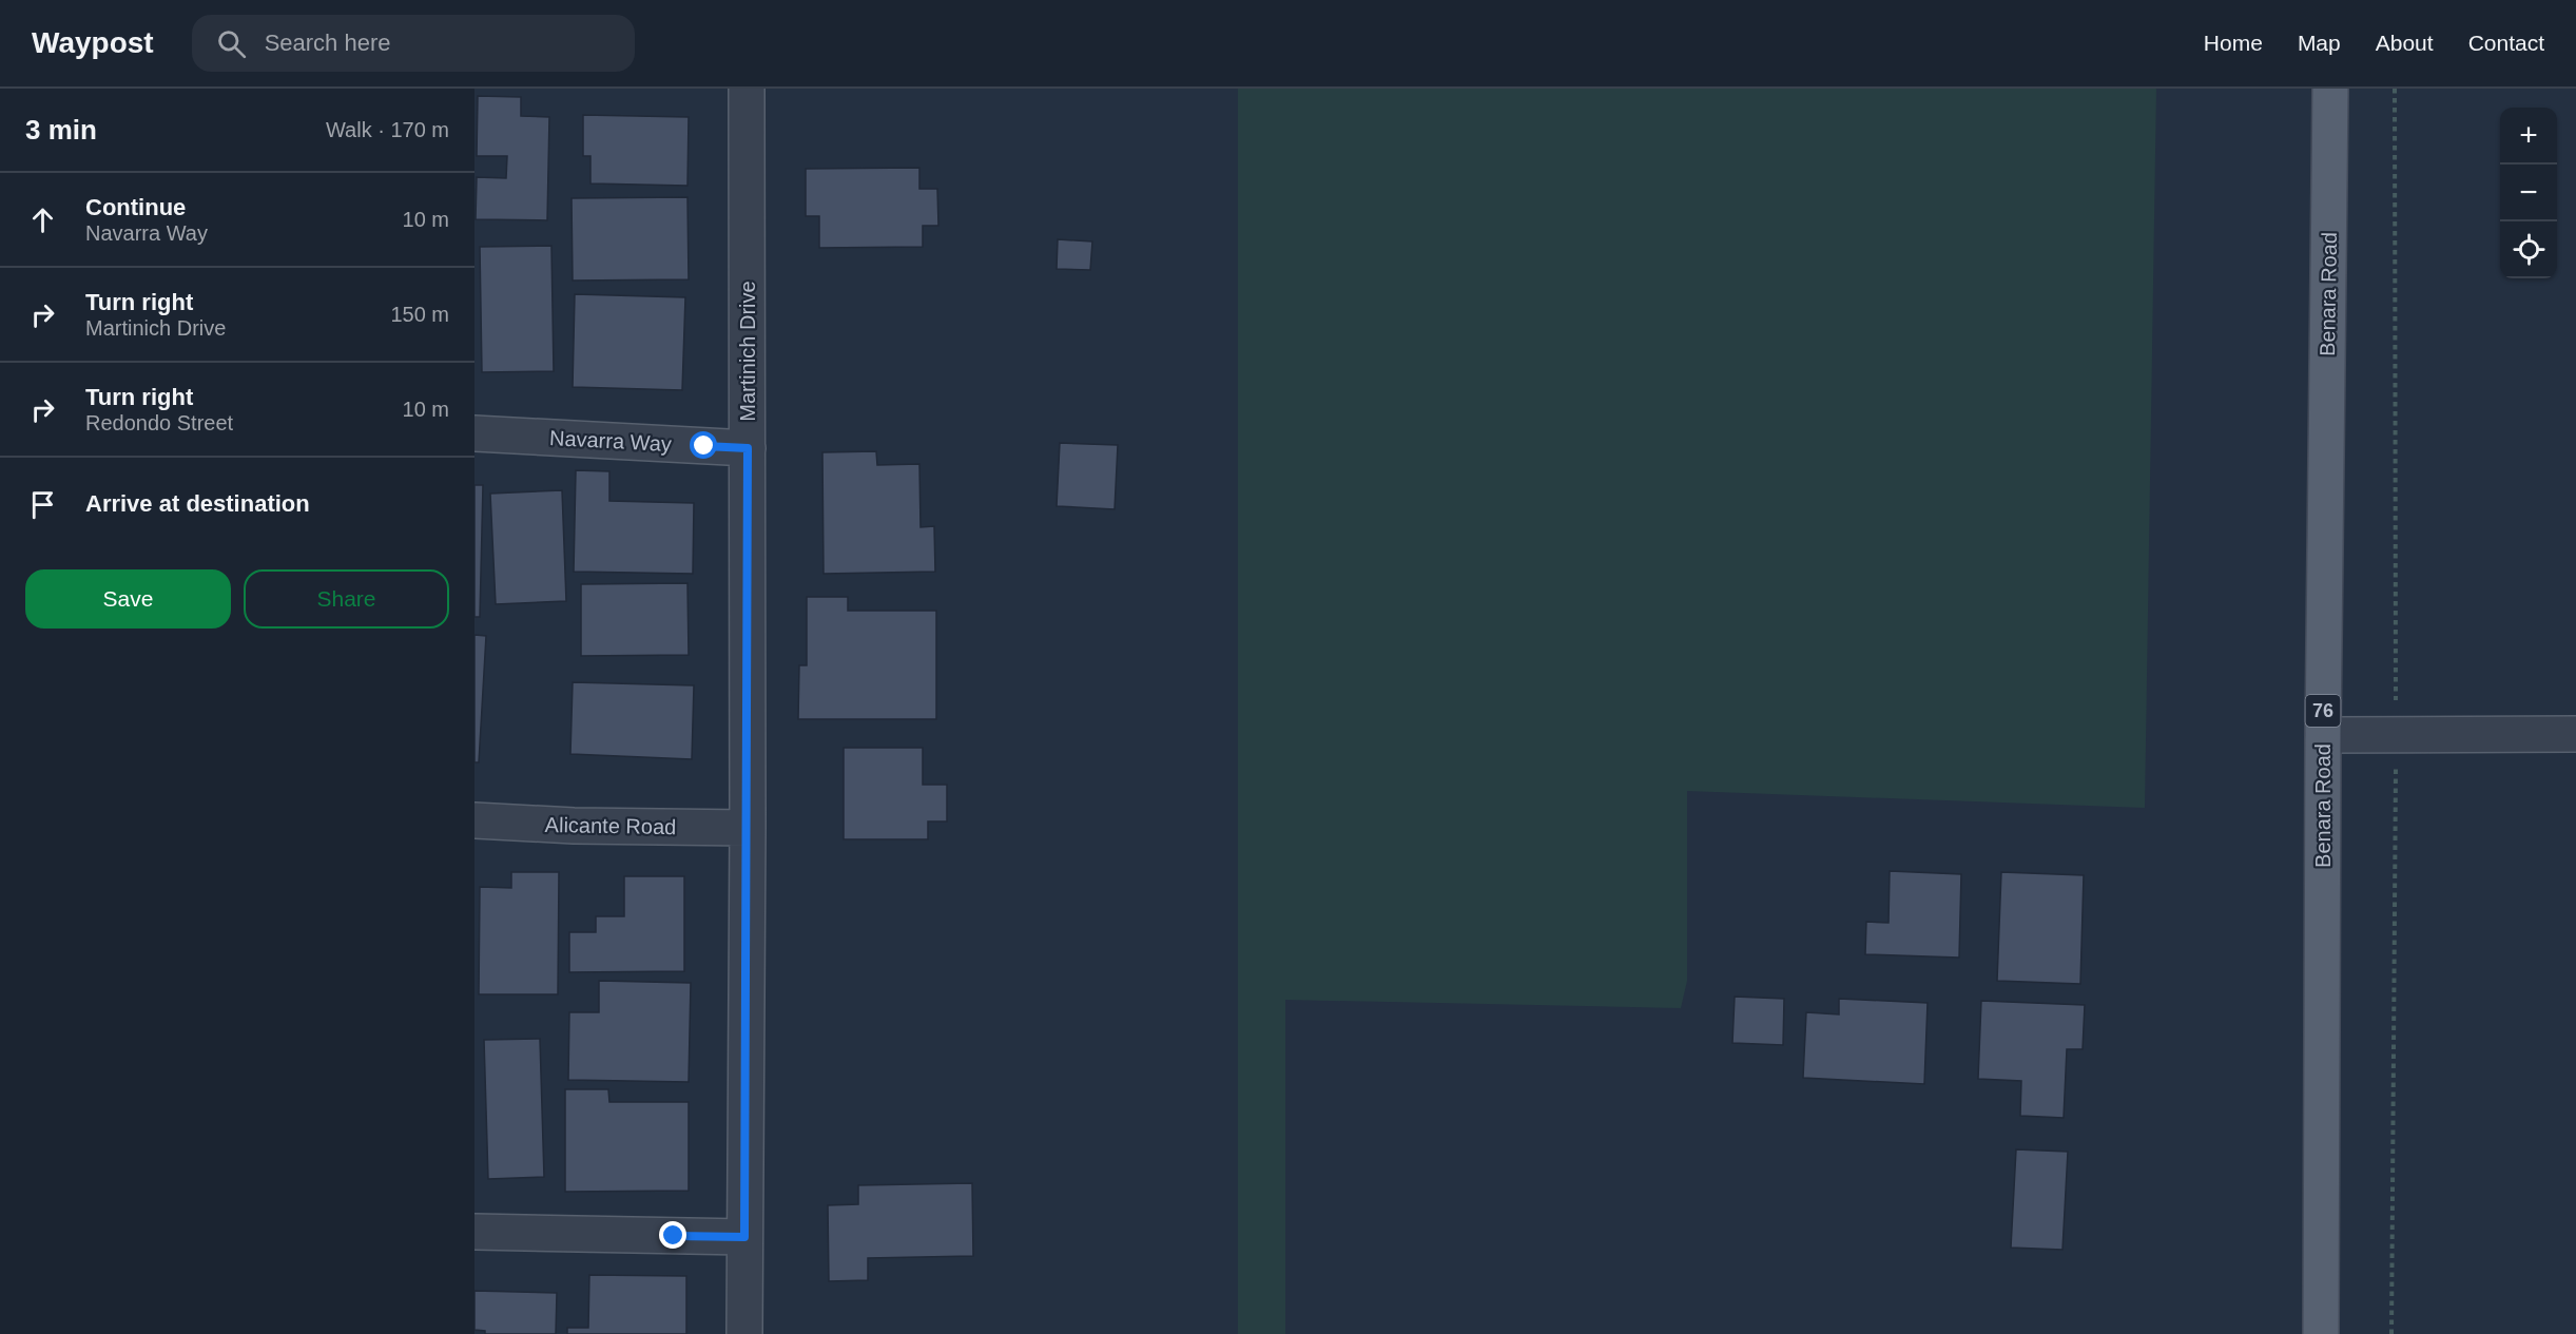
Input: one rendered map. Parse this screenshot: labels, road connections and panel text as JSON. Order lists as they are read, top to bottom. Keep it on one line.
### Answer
{"streets":{"main road":["Benara Road","76"],"street":["Martinich Drive","Navarra Way","Alicante Road"]},"crossings":[["Martinich Drive","Navarra Way"],["Martinich Drive","Alicante Road"]],"page":{"header":"Waypost","search":"Search here","nav":["Home","Map","About","Contact"],"heading":["3 min","Walk · 170 m"],"map_buttons":["+","−"],"list":[["Continue","Navarra Way","10 m"],["Turn right","Martinich Drive","150 m"],["Turn right","Redondo Street","10 m"],"Arrive at destination"],"buttons":["Save","Share"]}}
